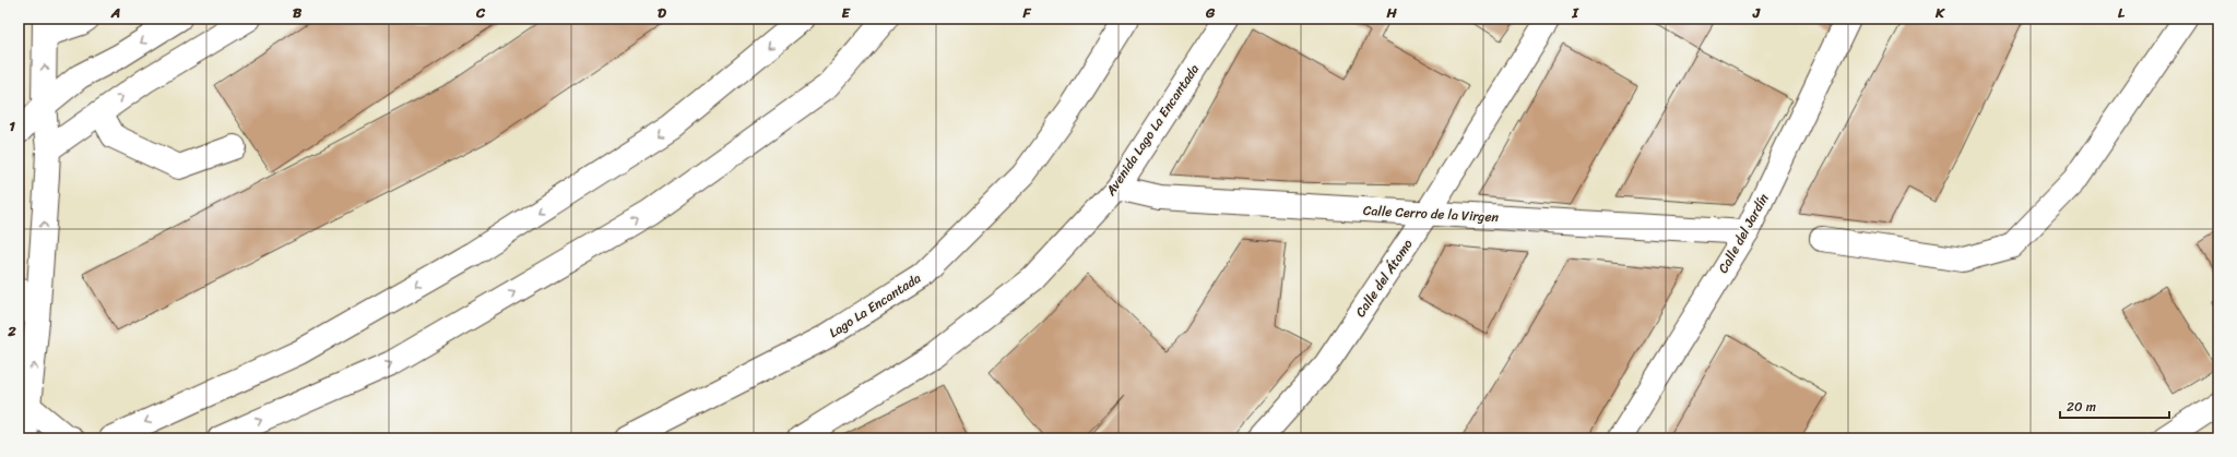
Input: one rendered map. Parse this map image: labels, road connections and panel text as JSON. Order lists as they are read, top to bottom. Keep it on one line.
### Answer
{"streets":{"street":["Avenida Lago La Encantada","Calle Cerro de la Virgen","Calle del Jardín","Calle del Átomo","Lago La Encantada"]},"crossings":[["Avenida Lago La Encantada","Calle Cerro de la Virgen"],["Calle Cerro de la Virgen","Calle del Jardín"],["Calle Cerro de la Virgen","Calle del Átomo"]],"scale_bar":"20 m","grid":{"columns":["A","B","C","D","E","F","G","H","I","J","K","L"],"rows":["1","2"]}}
